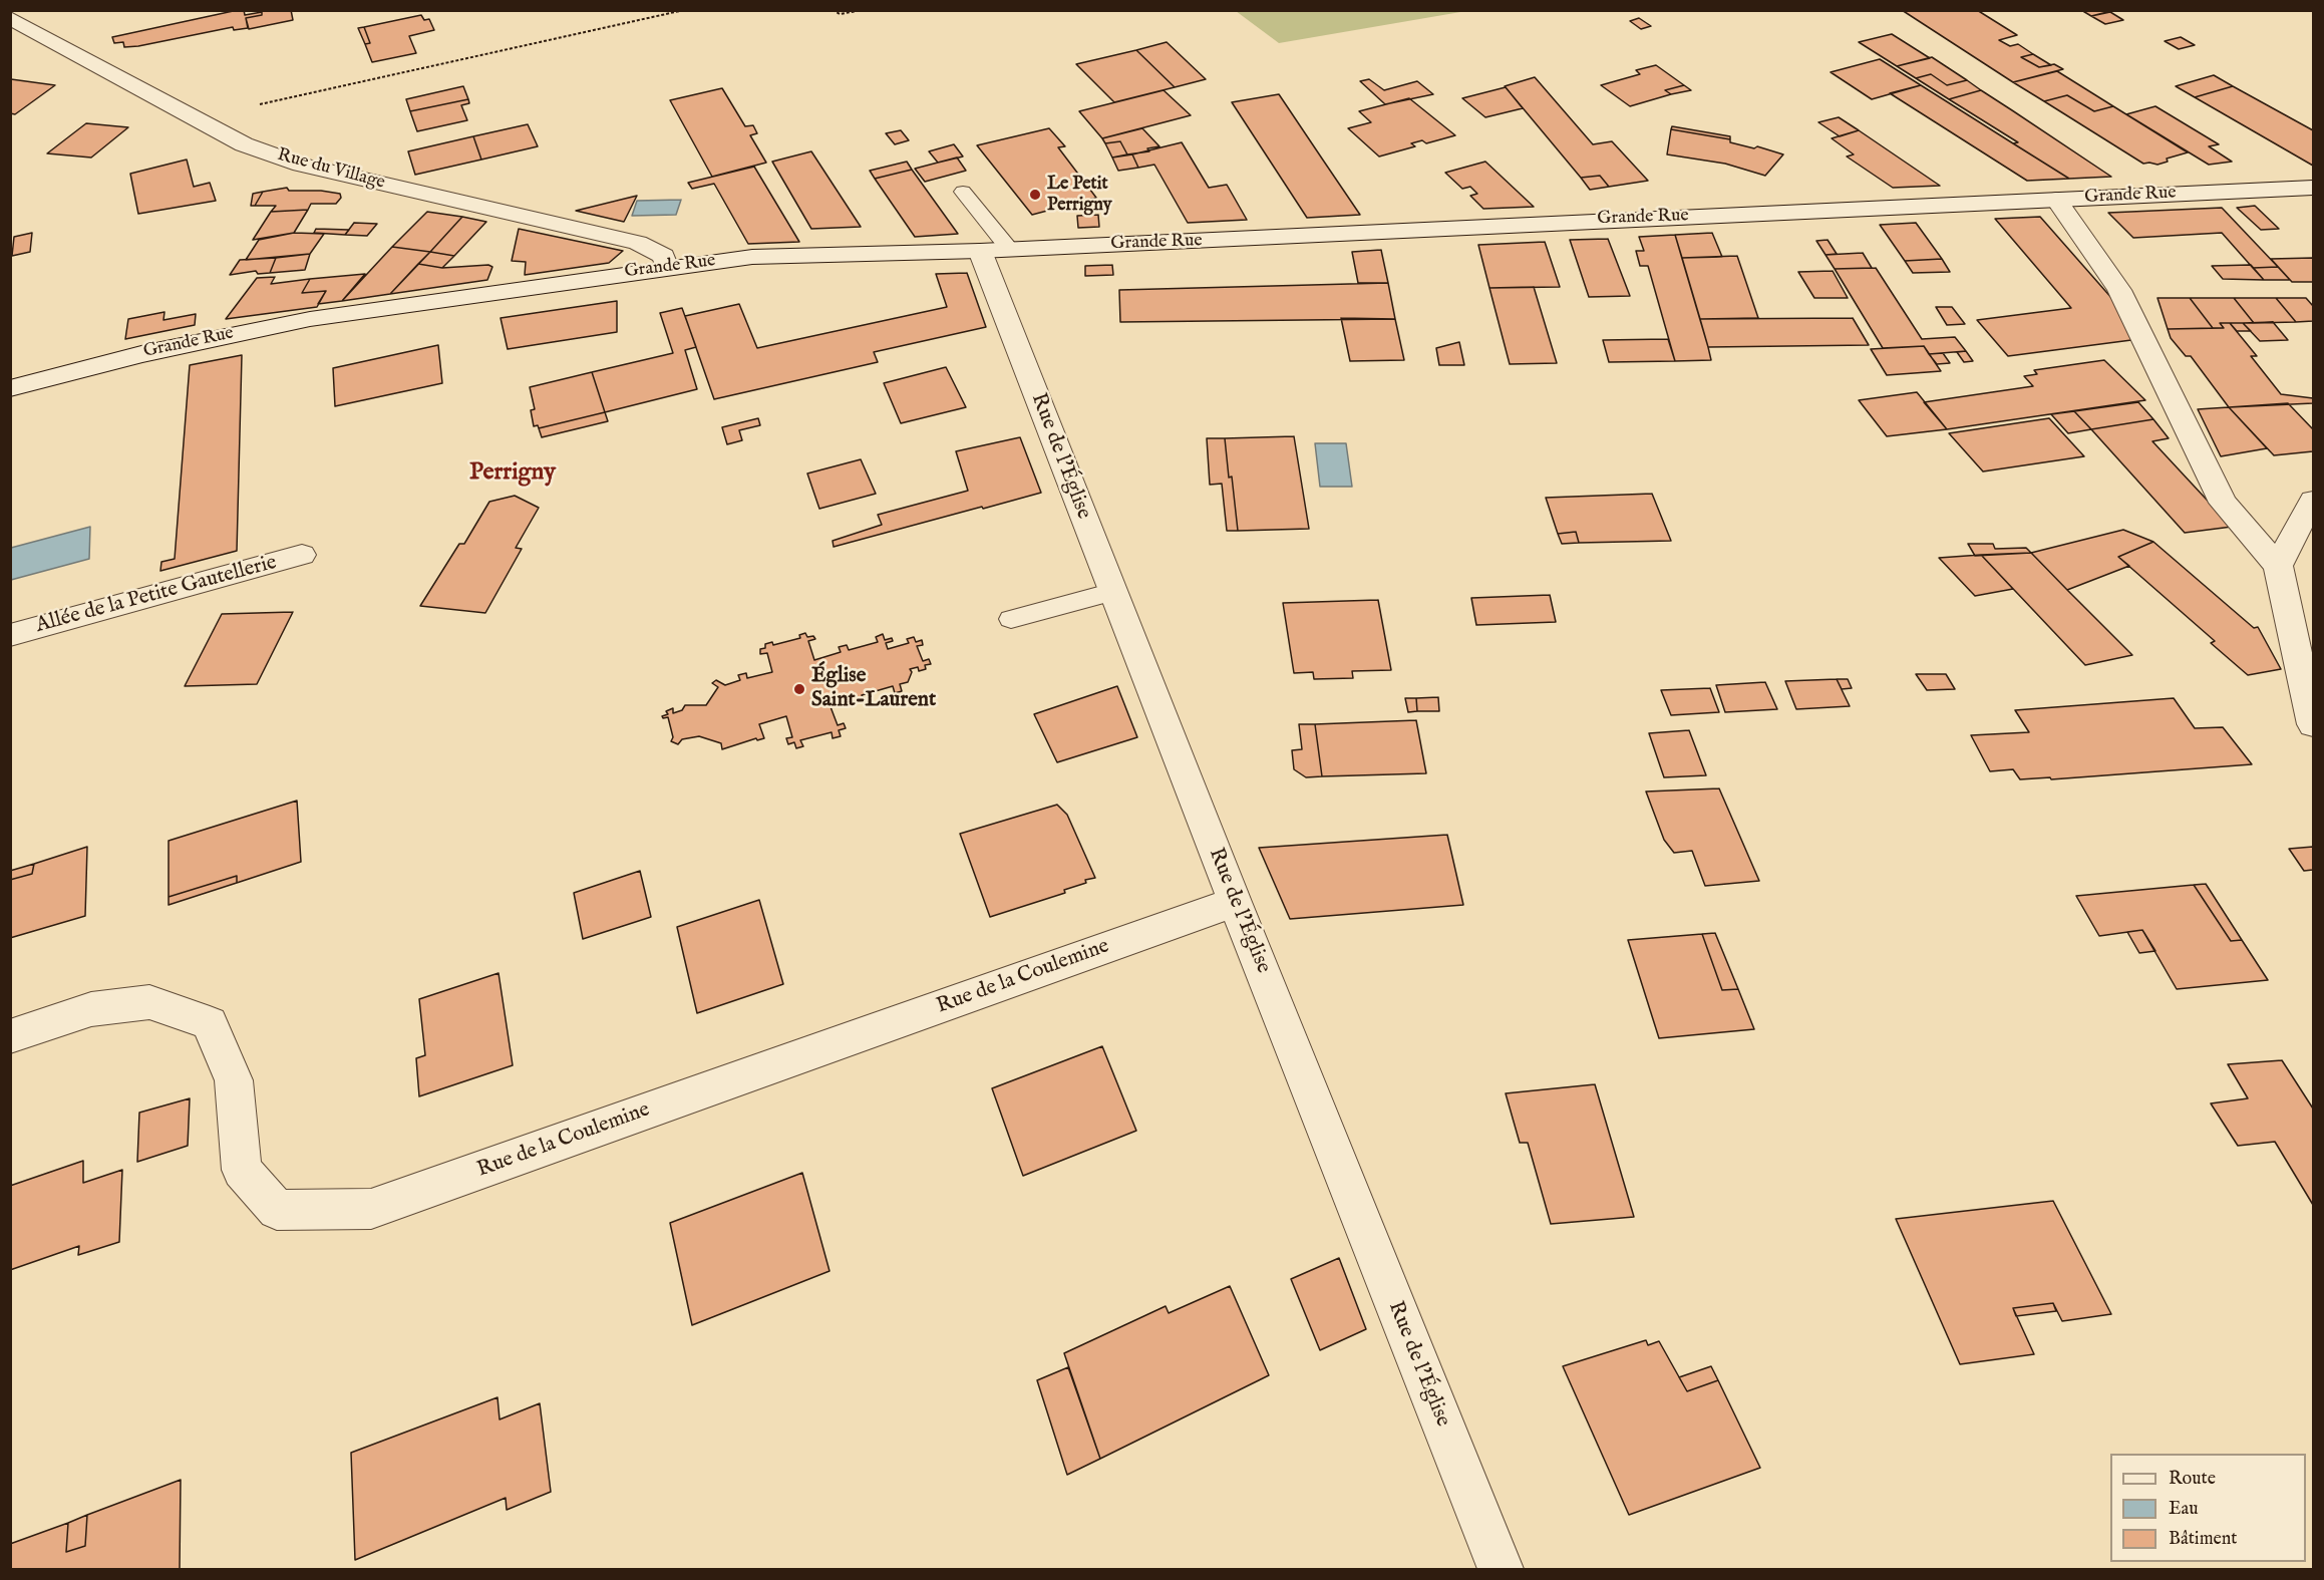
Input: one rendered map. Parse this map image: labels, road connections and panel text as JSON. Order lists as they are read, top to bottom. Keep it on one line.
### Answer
{"streets":{"street":["Rue du Village","Grande Rue","Rue de l'Église","Allée de la Petite Gautellerie","Rue de la Coulemine"]},"crossings":[["Rue du Village","Grande Rue"],["Grande Rue","Rue de l'Église"],["Rue de l'Église","Rue de la Coulemine"]],"districts":["Perrigny"],"places":["Le Petit Perrigny","Église Saint-Laurent"],"legend":["Route","Eau","Bâtiment"]}
